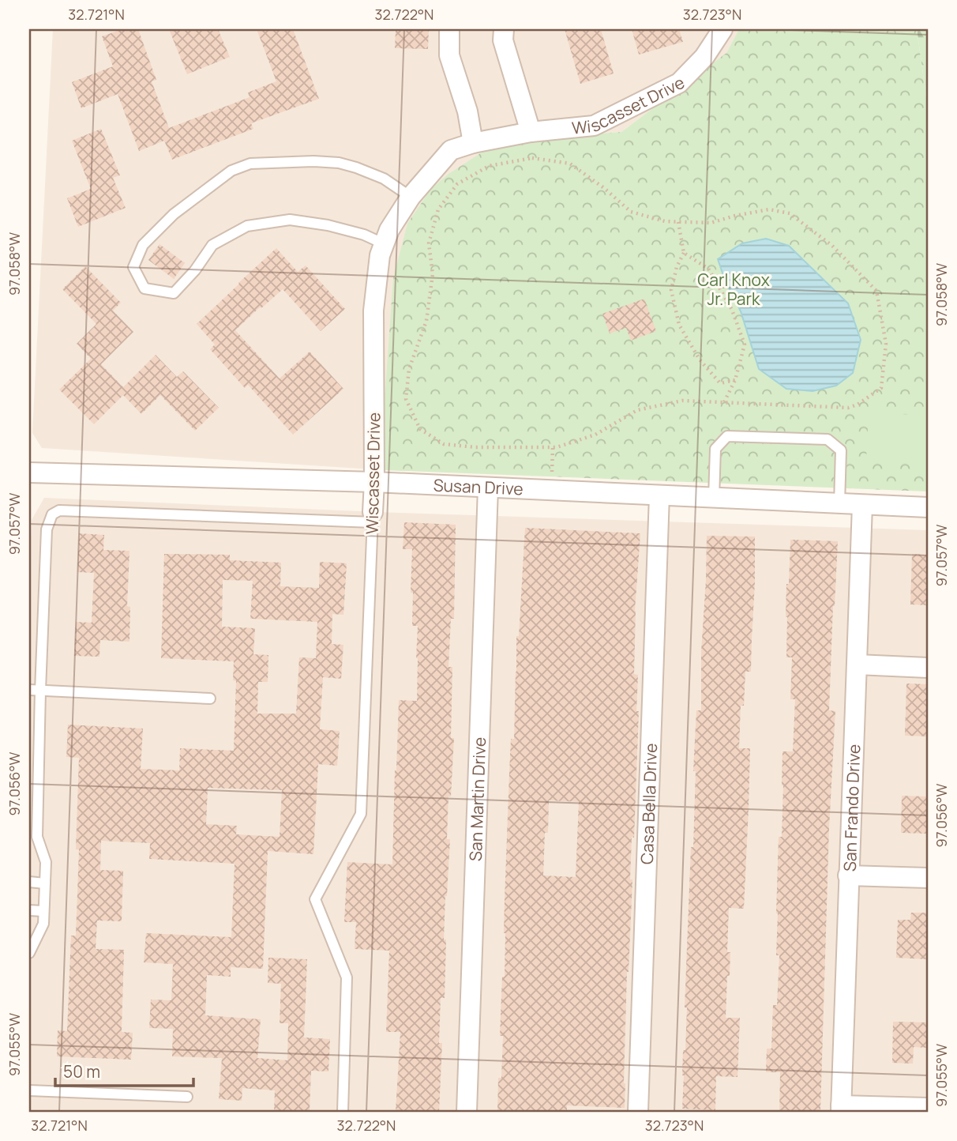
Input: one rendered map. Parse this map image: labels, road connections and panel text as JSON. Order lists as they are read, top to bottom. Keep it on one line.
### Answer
{"streets":{"street":["Wiscasset Drive","Susan Drive","San Martin Drive","Casa Bella Drive","San Frando Drive"]},"crossings":[["Wiscasset Drive","Susan Drive"],["Susan Drive","San Martin Drive"],["Susan Drive","Casa Bella Drive"],["Susan Drive","San Frando Drive"]],"parks":["Carl Knox Jr. Park"],"scale_bar":"50 m","coordinates":["32.721°N","32.722°N","32.723°N","97.058°W","97.057°W","97.056°W","97.055°W"]}
